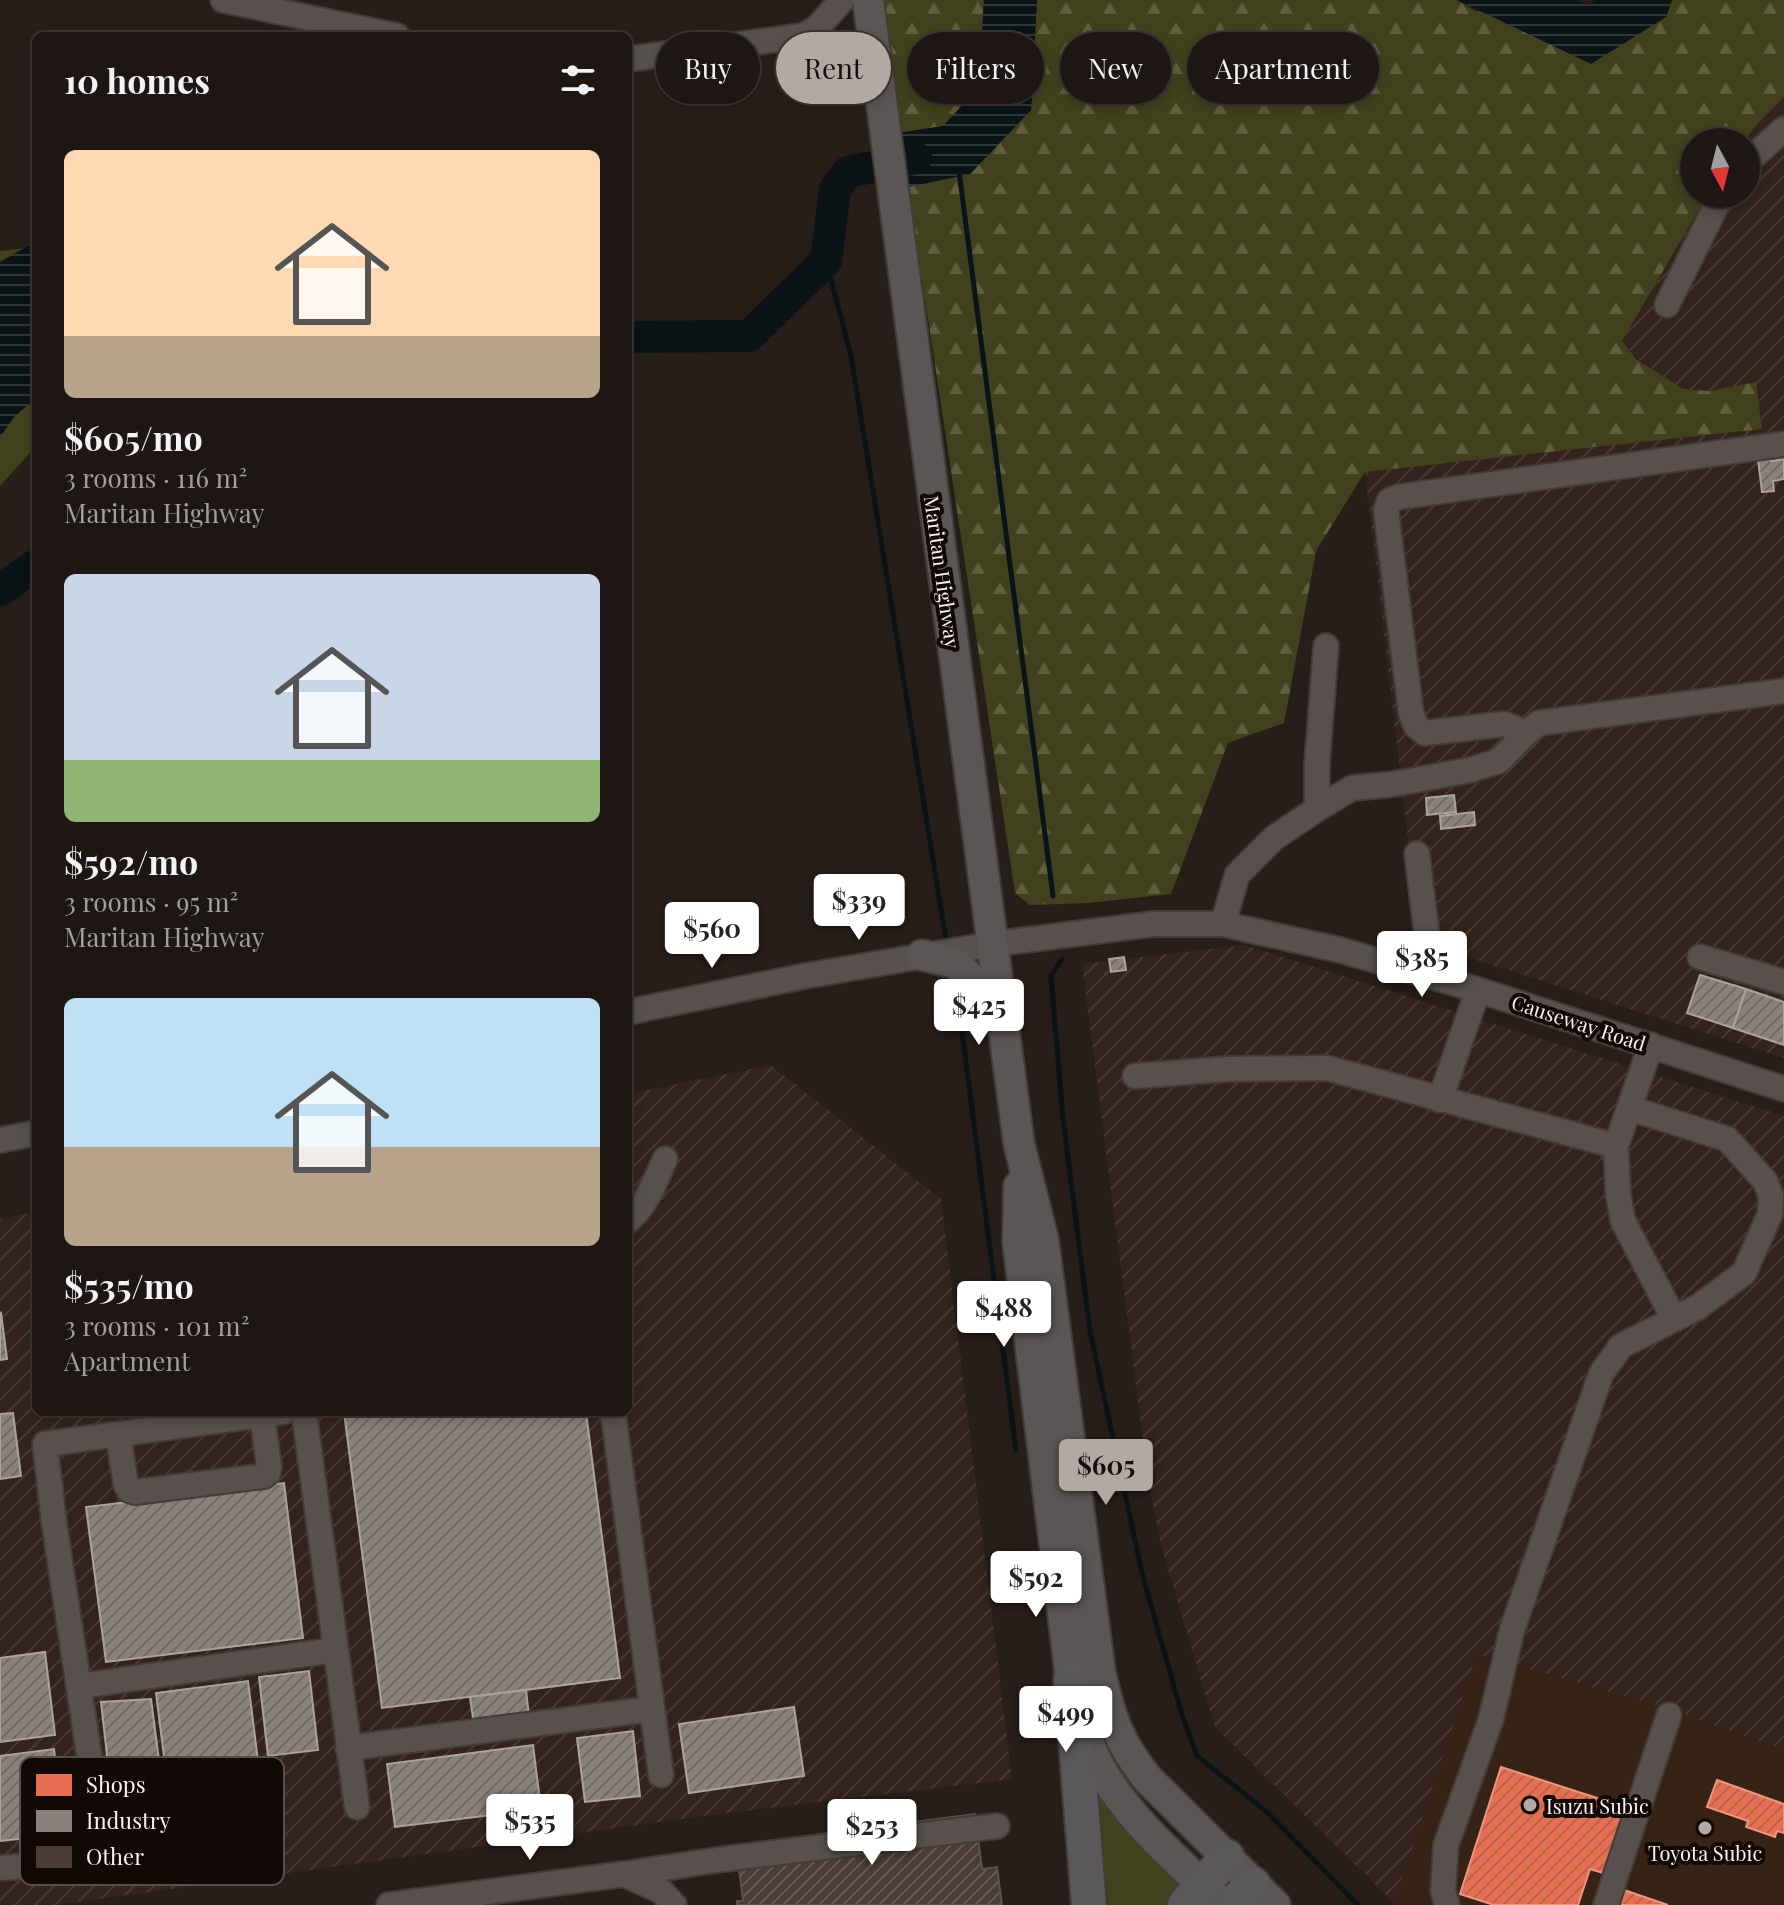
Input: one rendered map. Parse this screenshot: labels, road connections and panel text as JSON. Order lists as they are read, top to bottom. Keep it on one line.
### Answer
{"streets":{"main road":["Maritan Highway"],"street":["Causeway Road"]},"crossings":[["Maritan Highway","Causeway Road"]],"places":["Isuzu Subic","Toyota Subic"],"legend":["Shops","Industry","Other"],"north":"bottom","page":{"chip":["Buy","Rent","Filters","New","Apartment"],"heading":"10 homes","list":[{"name":"$605/mo","note":"3 rooms · 116 m² · Maritan Highway"},{"name":"$592/mo","note":"3 rooms · 95 m² · Maritan Highway"},{"name":"$535/mo","note":"3 rooms · 101 m² · Apartment"}],"price":["$339","$560","$385","$425","$488","$605","$592","$499","$535","$253"]}}
